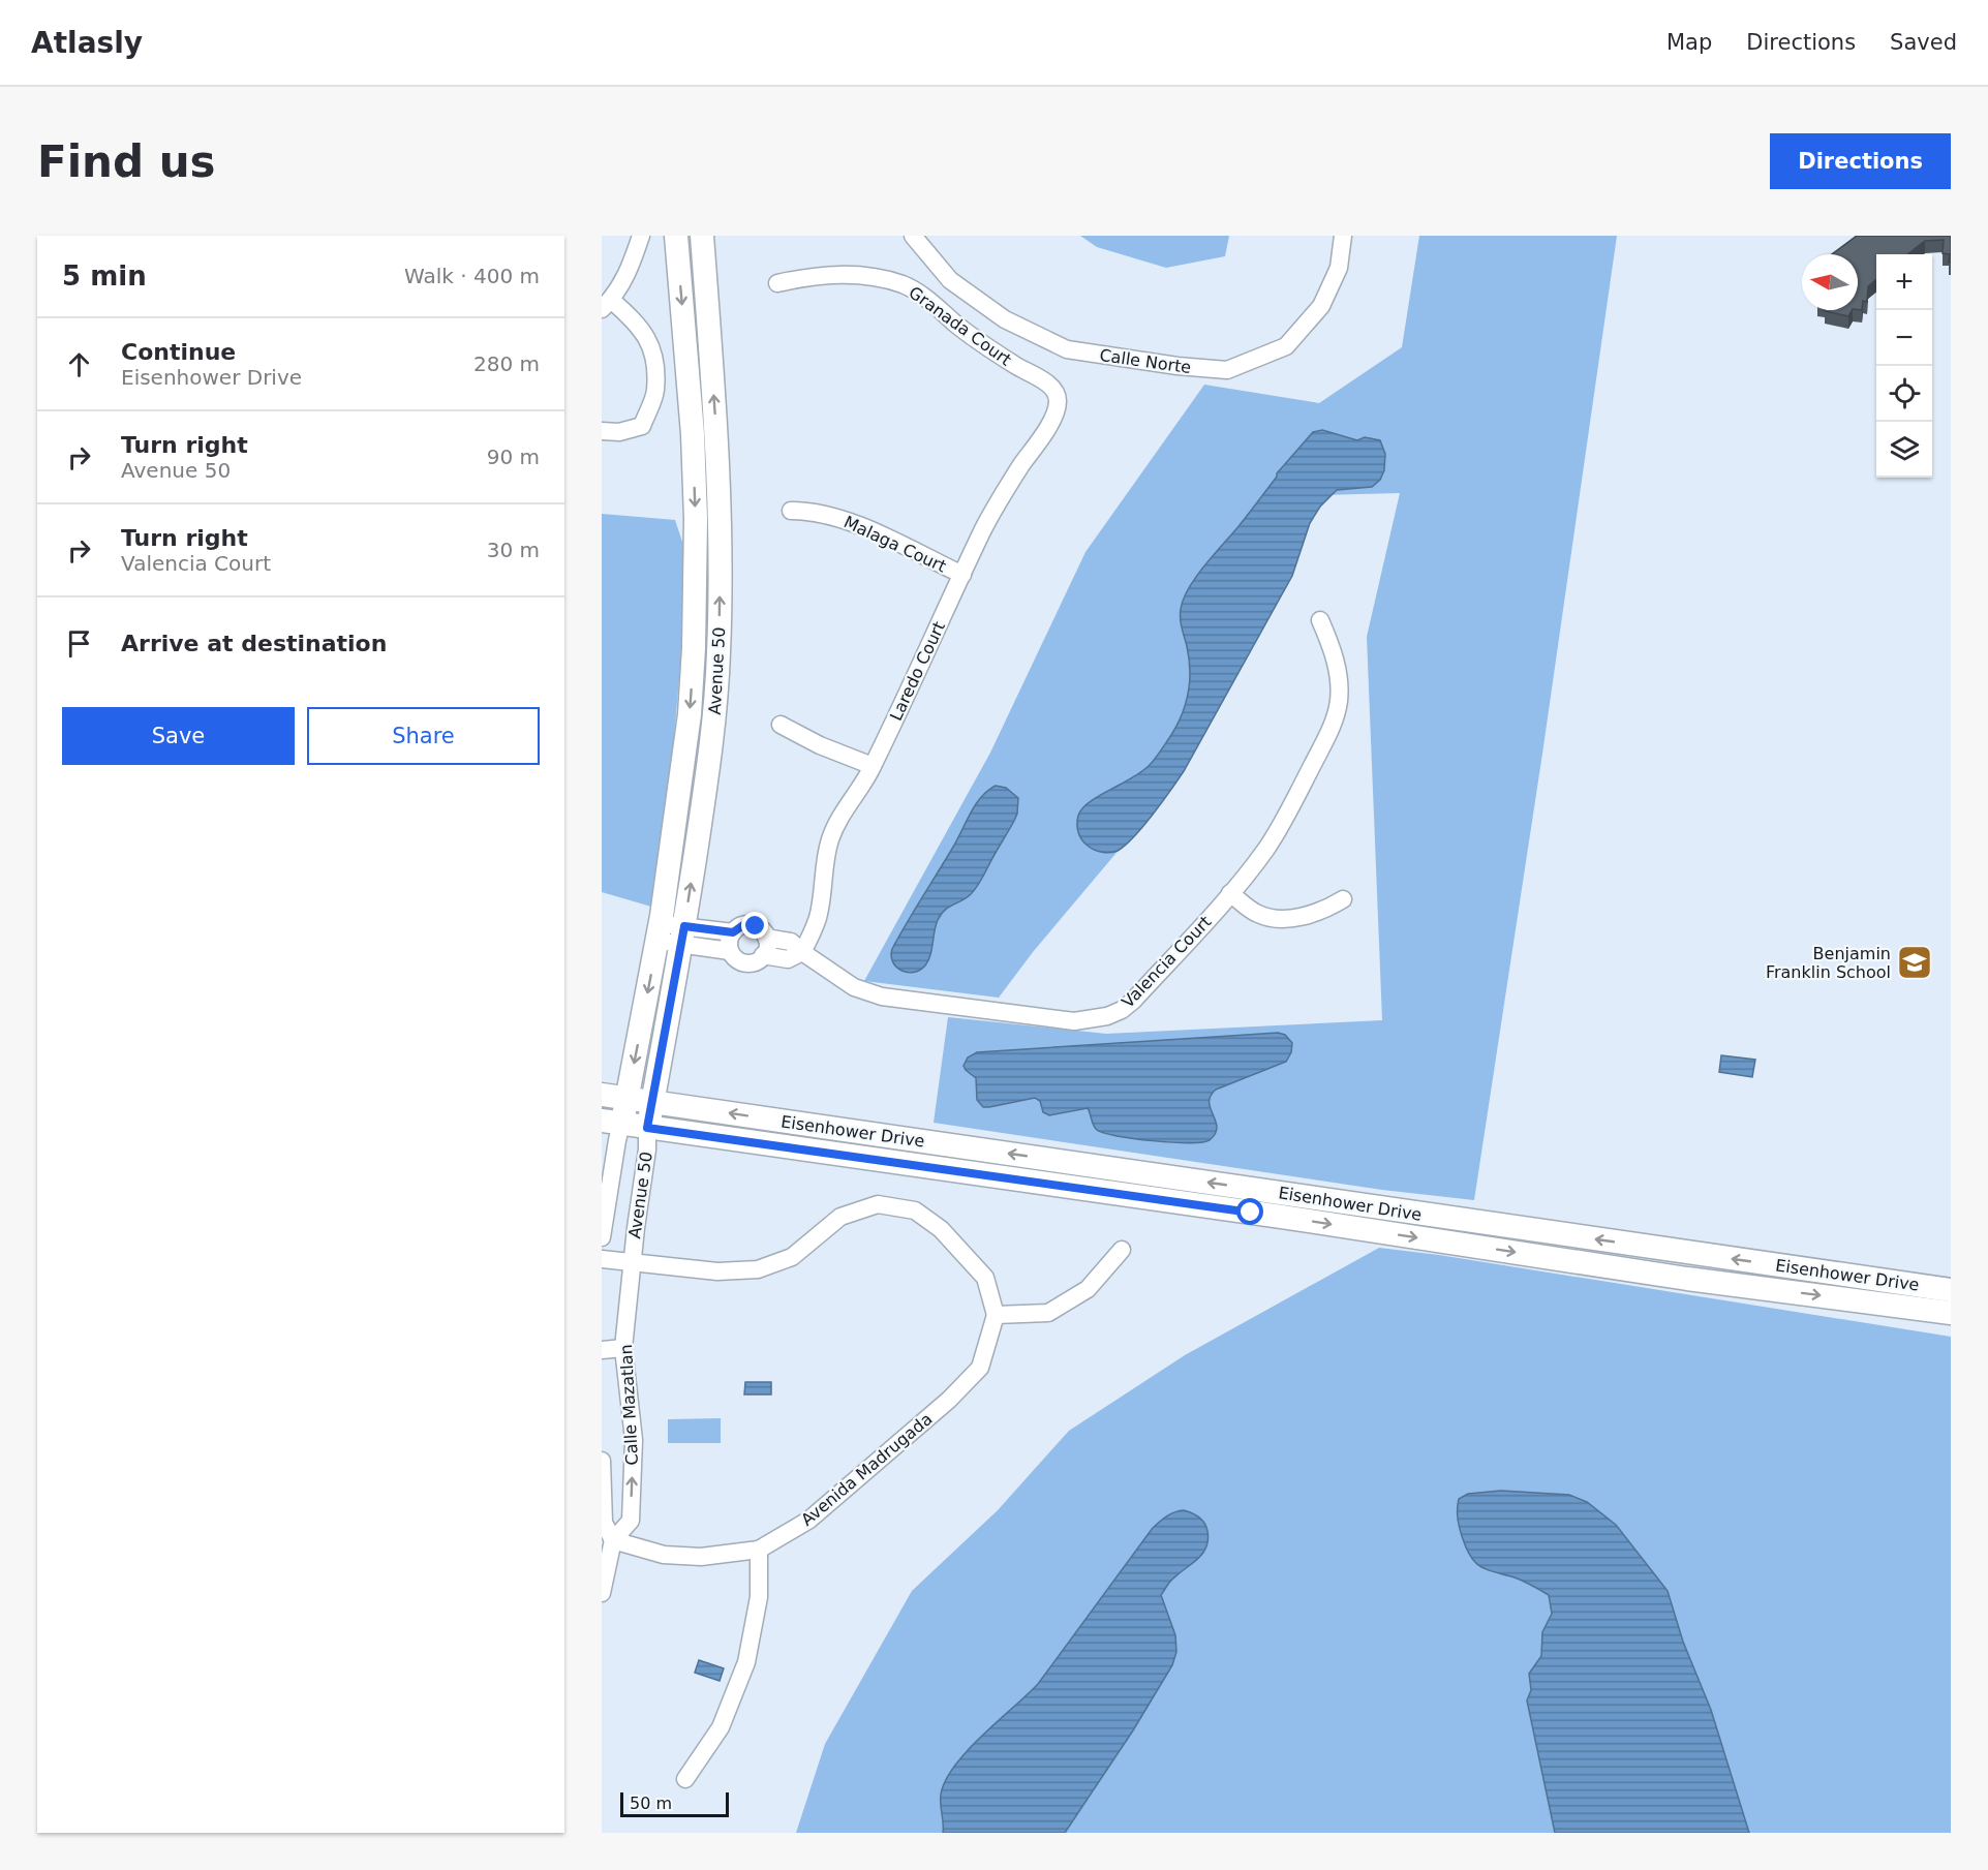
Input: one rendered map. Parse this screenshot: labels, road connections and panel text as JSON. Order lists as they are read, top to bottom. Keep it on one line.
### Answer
{"streets":{"main road":["Avenue 50","Eisenhower Drive"],"street":["Granada Court","Calle Norte","Malaga Court","Laredo Court","Valencia Court","Calle Mazatlan","Avenida Madrugada"]},"crossings":[["Granada Court","Laredo Court"],["Malaga Court","Laredo Court"],["Avenue 50","Valencia Court"],["Avenue 50","Eisenhower Drive"],["Avenue 50","Calle Mazatlan"],["Laredo Court","Valencia Court"],["Calle Mazatlan","Avenida Madrugada"]],"places":{"school or university":["Benjamin Franklin School"]},"scale_bar":"50 m","north":"left","page":{"header":"Atlasly","nav":["Map","Directions","Saved"],"buttons":["Directions",["Save","Share"]],"title":"Find us","heading":["5 min","Walk · 400 m"],"map_buttons":["+","−"],"list":[["Continue","Eisenhower Drive","280 m"],["Turn right","Avenue 50","90 m"],["Turn right","Valencia Court","30 m"],"Arrive at destination"],"scale":"50 m"}}
